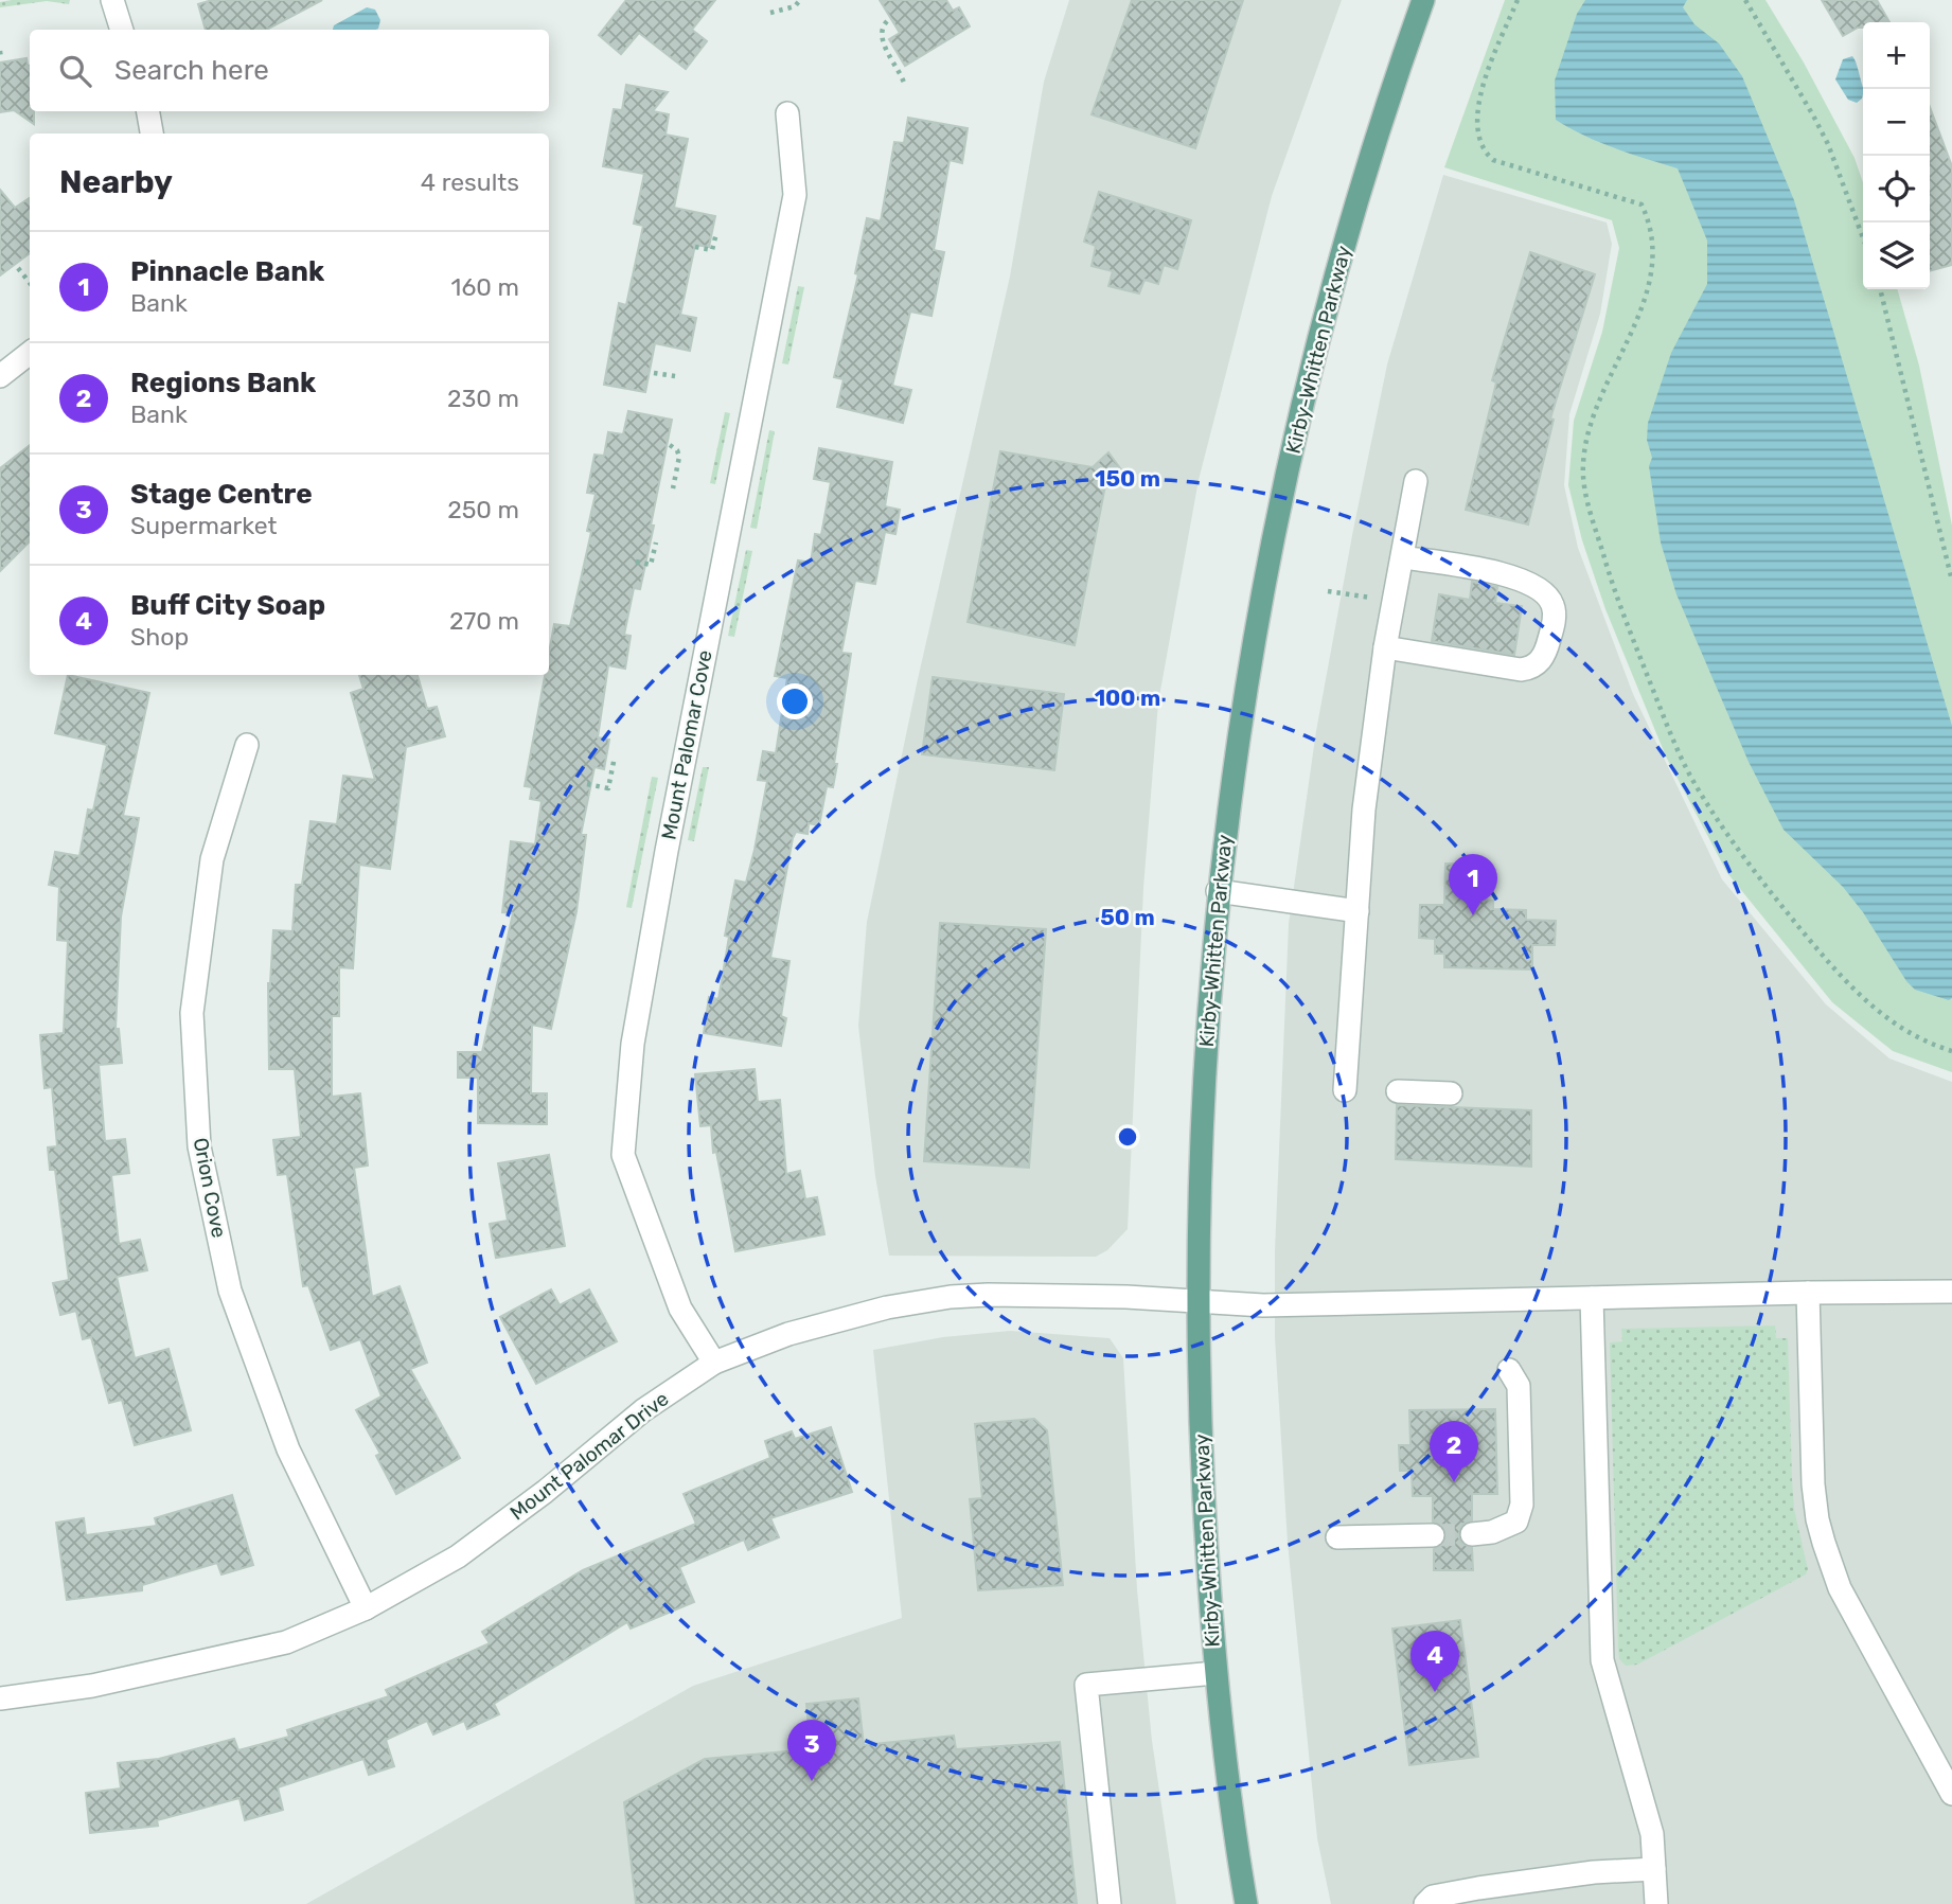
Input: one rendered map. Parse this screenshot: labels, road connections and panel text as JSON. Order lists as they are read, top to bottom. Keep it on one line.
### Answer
{"streets":{"main road":["Kirby-Whitten Parkway"],"street":["Mount Palomar Cove","Orion Cove","Mount Palomar Drive"]},"crossings":[["Kirby-Whitten Parkway","Mount Palomar Drive"],["Mount Palomar Cove","Mount Palomar Drive"],["Orion Cove","Mount Palomar Drive"]],"page":{"map_buttons":["+","−"],"search":"Search here","heading":["Nearby","4 results"],"list":[{"mark":"1","name":"Pinnacle Bank","note":"Bank","value":"160 m"},{"mark":"2","name":"Regions Bank","note":"Bank","value":"230 m"},{"mark":"3","name":"Stage Centre","note":"Supermarket","value":"250 m"},{"mark":"4","name":"Buff City Soap","note":"Shop","value":"270 m"}],"pins":["1","2","4","3"]},"rings":["150 m","100 m","50 m"]}
